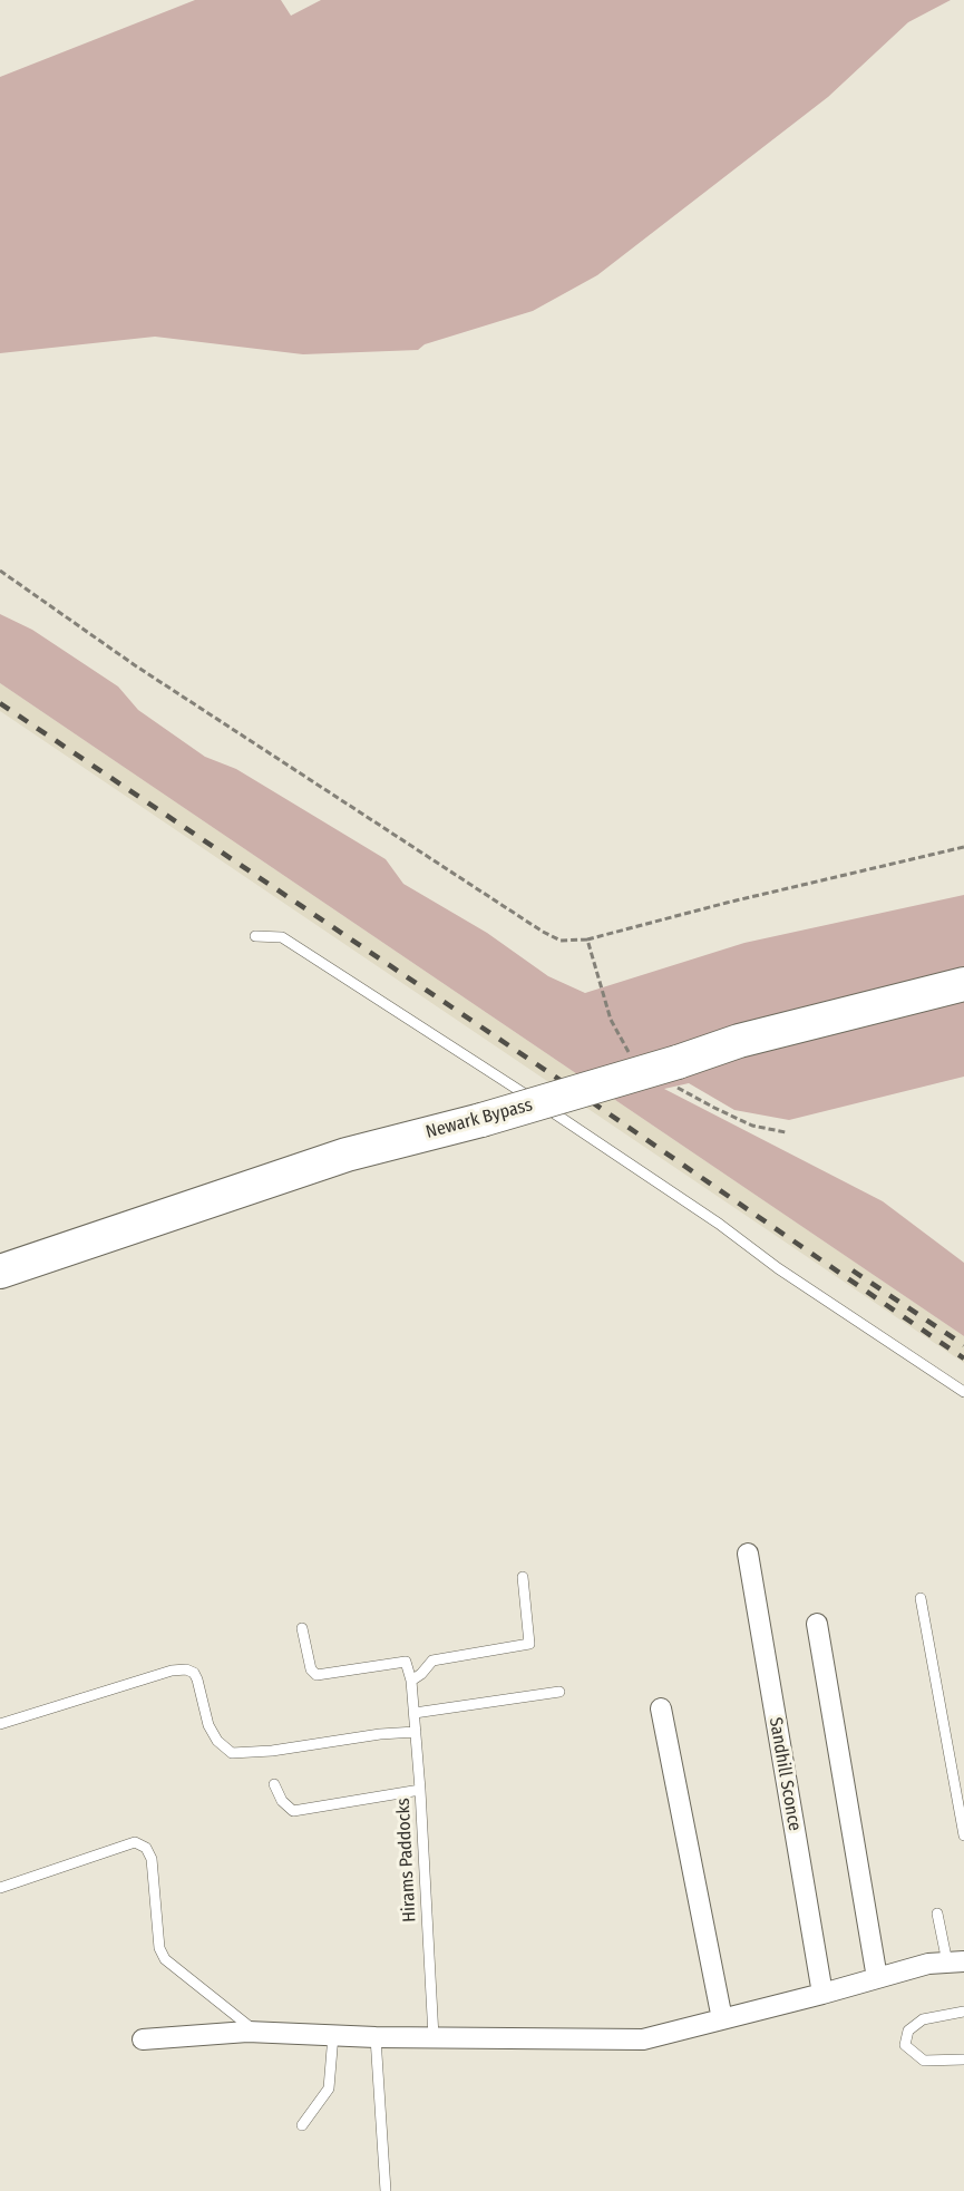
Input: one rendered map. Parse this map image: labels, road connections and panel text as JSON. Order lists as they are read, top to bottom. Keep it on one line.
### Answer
{"streets":{"highway":["Newark Bypass"],"street":["Sandhill Sconce"],"lane":["Hirams Paddocks"]}}
